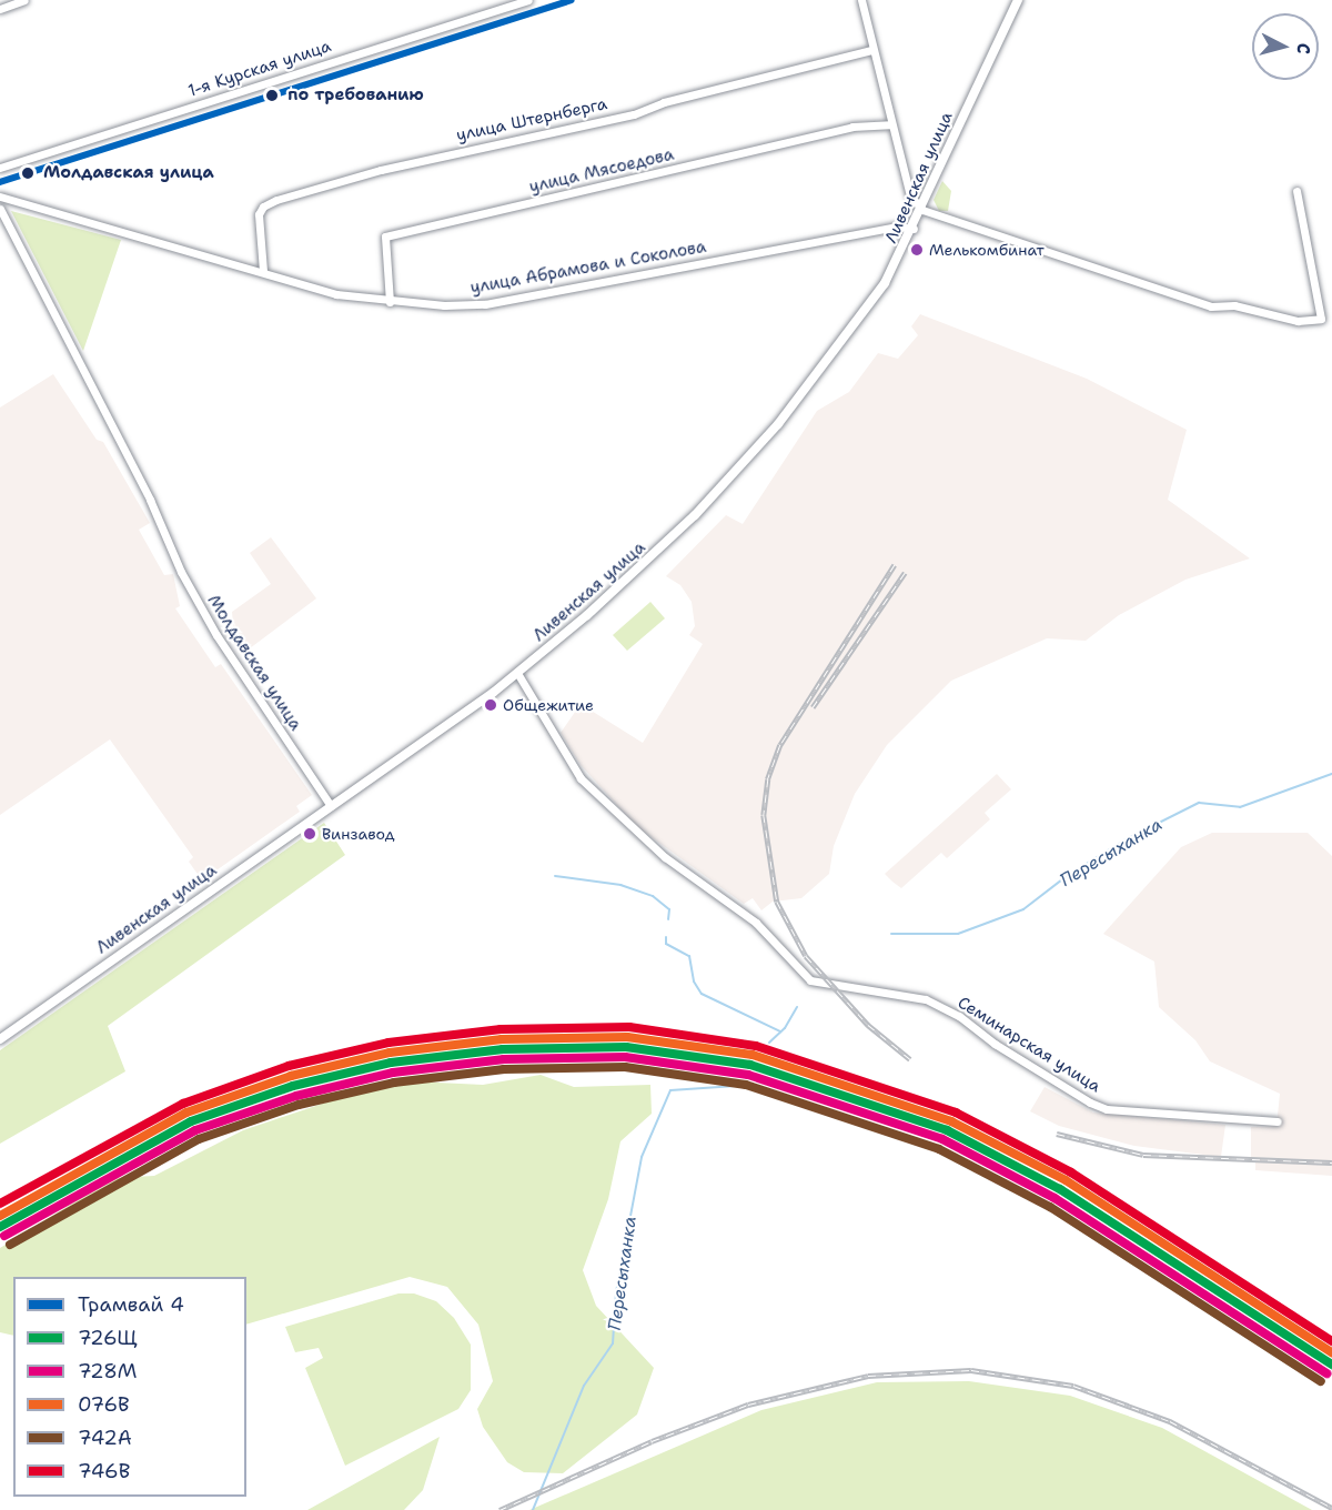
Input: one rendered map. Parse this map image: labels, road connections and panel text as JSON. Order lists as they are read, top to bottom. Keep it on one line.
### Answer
{"streets":{"main road":["Ливенская улица"],"street":["1-я Курская улица","улица Штернберга","улица Мясоедова","улица Абрамова и Соколова","Молдавская улица","Семинарская улица"]},"crossings":[["улица Штернберга","улица Абрамова и Соколова"],["улица Мясоедова","улица Абрамова и Соколова"],["Ливенская улица","улица Абрамова и Соколова"],["Ливенская улица","Молдавская улица"],["Ливенская улица","Семинарская улица"]],"water":["Пересыханка"],"places":["по требованию","Молдавская улица","Мелькомбинат","Общежитие","Винзавод"],"lines":["tram line 4","transit line 746В","transit line 076В","transit line 726Щ","transit line 728М","transit line 742А"],"legend":["Трамвай 4","726Щ","728М","076В","742А","746В"],"north":"right"}
